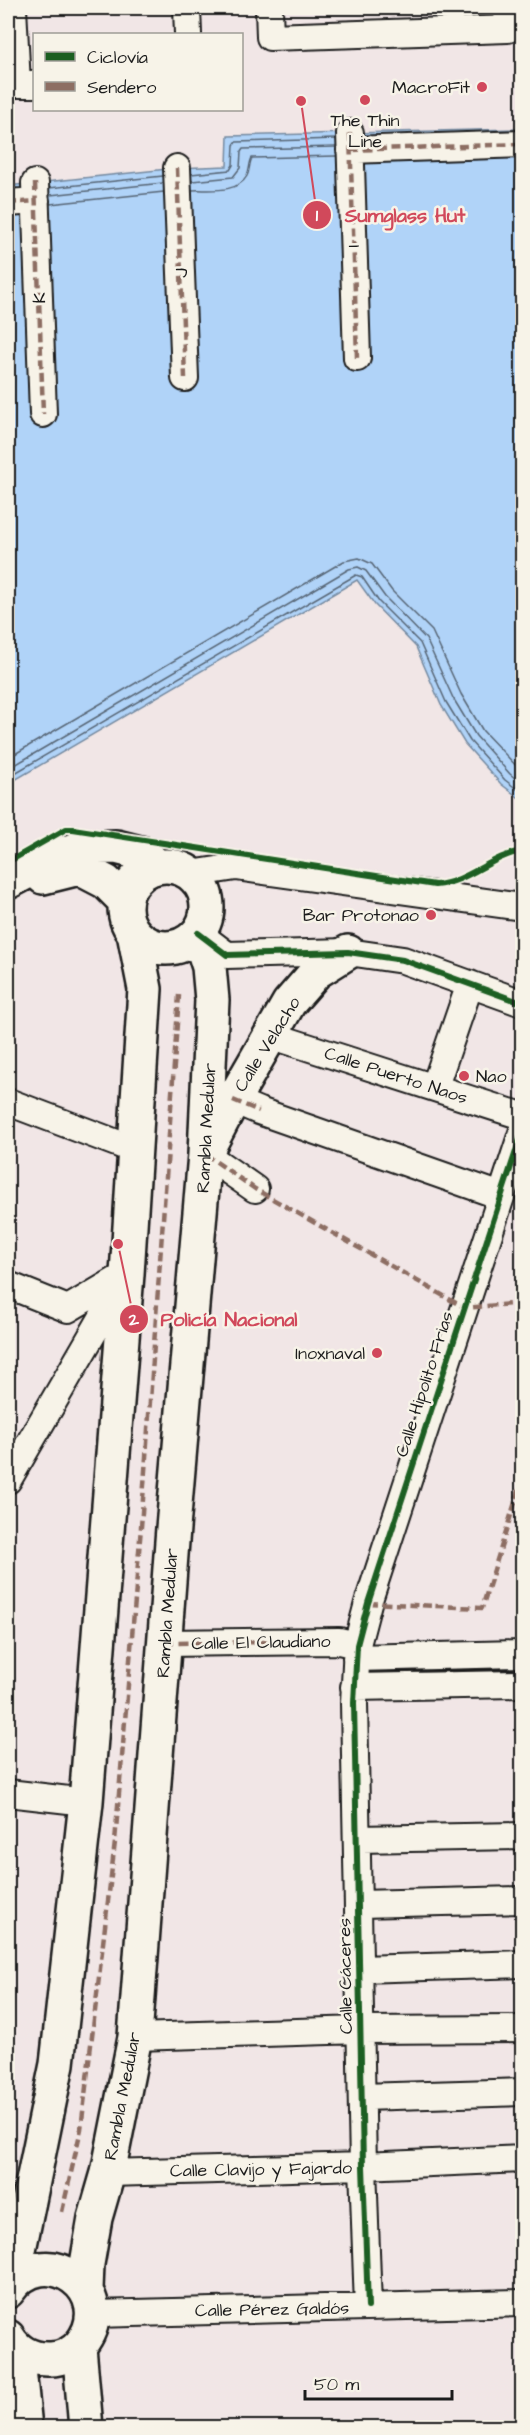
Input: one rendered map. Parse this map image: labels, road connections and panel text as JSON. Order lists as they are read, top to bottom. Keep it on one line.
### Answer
{"streets":{"main road":["Calle Velacho","Rambla Medular"],"street":["I","J","K","Calle Puerto Naos","Calle Hipolito Frias","Calle El Claudiano","Calle Cáceres","Calle Clavijo y Fajardo","Calle Pérez Galdós"]},"crossings":[["Calle Velacho","Calle Puerto Naos"],["Calle Velacho","Rambla Medular"],["Rambla Medular","Calle El Claudiano"],["Rambla Medular","Calle Clavijo y Fajardo"],["Rambla Medular","Calle Pérez Galdós"],["Calle Hipolito Frias","Calle El Claudiano"],["Calle Hipolito Frias","Calle Cáceres"],["Calle El Claudiano","Calle Cáceres"],["Calle Cáceres","Calle Clavijo y Fajardo"],["Calle Cáceres","Calle Pérez Galdós"]],"places":["MacroFit","The Thin Line","Sumglass Hut","Bar Protonao","Nao","Policía Nacional","Inoxnaval"],"legend":["Ciclovía","Sendero"],"scale_bar":"50 m"}
